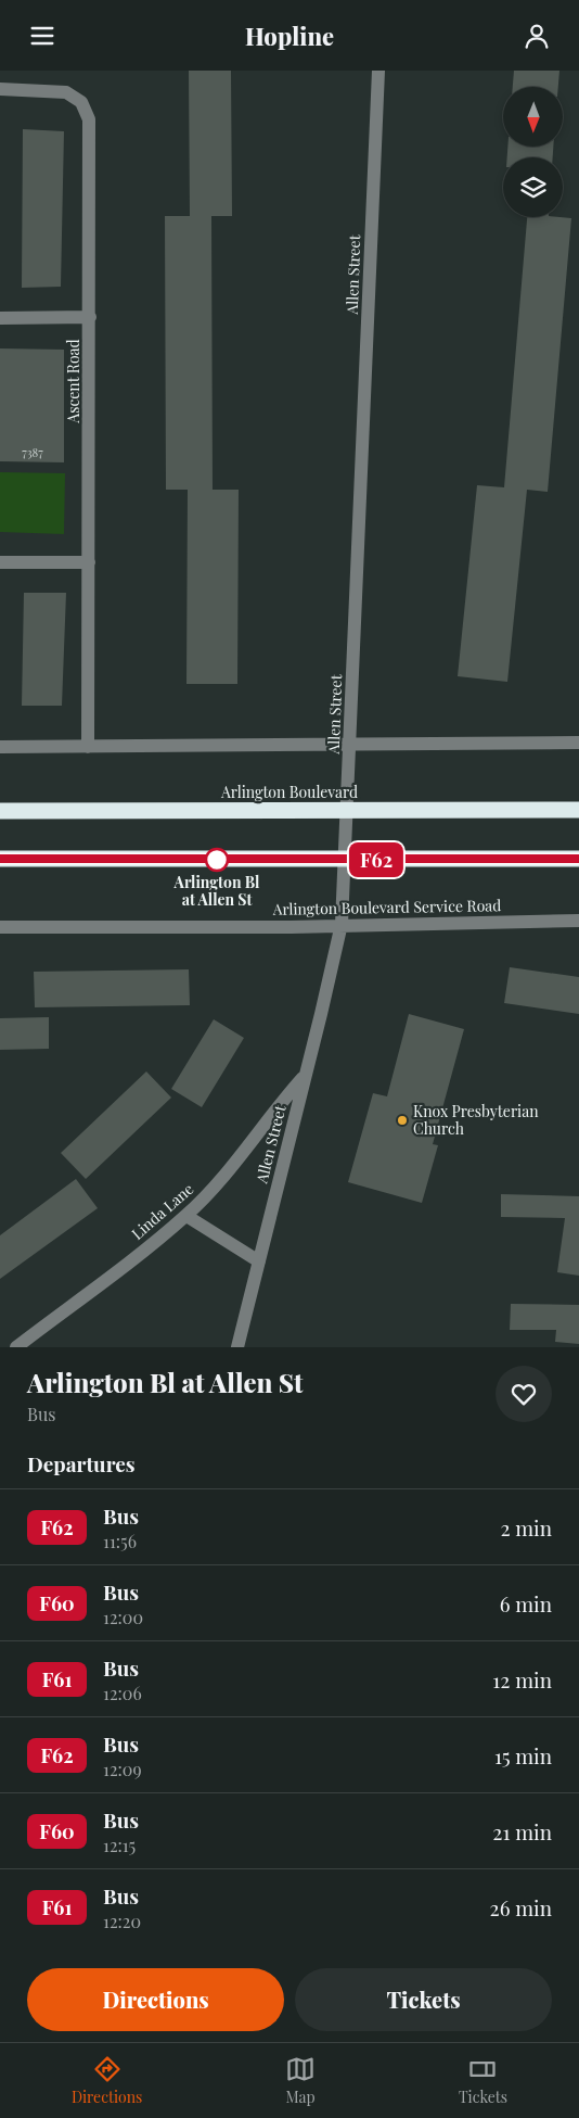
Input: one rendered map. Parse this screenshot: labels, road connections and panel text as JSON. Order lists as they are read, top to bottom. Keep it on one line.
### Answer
{"streets":{"highway":["Arlington Boulevard"],"street":["Allen Street","Ascent Road","Arlington Boulevard Service Road","Linda Lane"]},"crossings":[["Allen Street","Arlington Boulevard"],["Allen Street","Arlington Boulevard Service Road"],["Allen Street","Linda Lane"]],"places":["Arlington Bl at Allen St","Knox Presbyterian Church"],"lines":["bus line F62"],"house_numbers":["7387"],"north":"bottom","page":{"header":"Hopline","on_map":"F62","heading":[["Arlington Bl at Allen St","Bus"],"Departures"],"list":[{"mark":"F62","name":"Bus","note":"11:56","value":"2 min"},{"mark":"F60","name":"Bus","note":"12:00","value":"6 min"},{"mark":"F61","name":"Bus","note":"12:06","value":"12 min"},{"mark":"F62","name":"Bus","note":"12:09","value":"15 min"},{"mark":"F60","name":"Bus","note":"12:15","value":"21 min"},{"mark":"F61","name":"Bus","note":"12:20","value":"26 min"}],"buttons":["Directions","Tickets"],"tabs":["Directions","Map","Tickets"]}}
